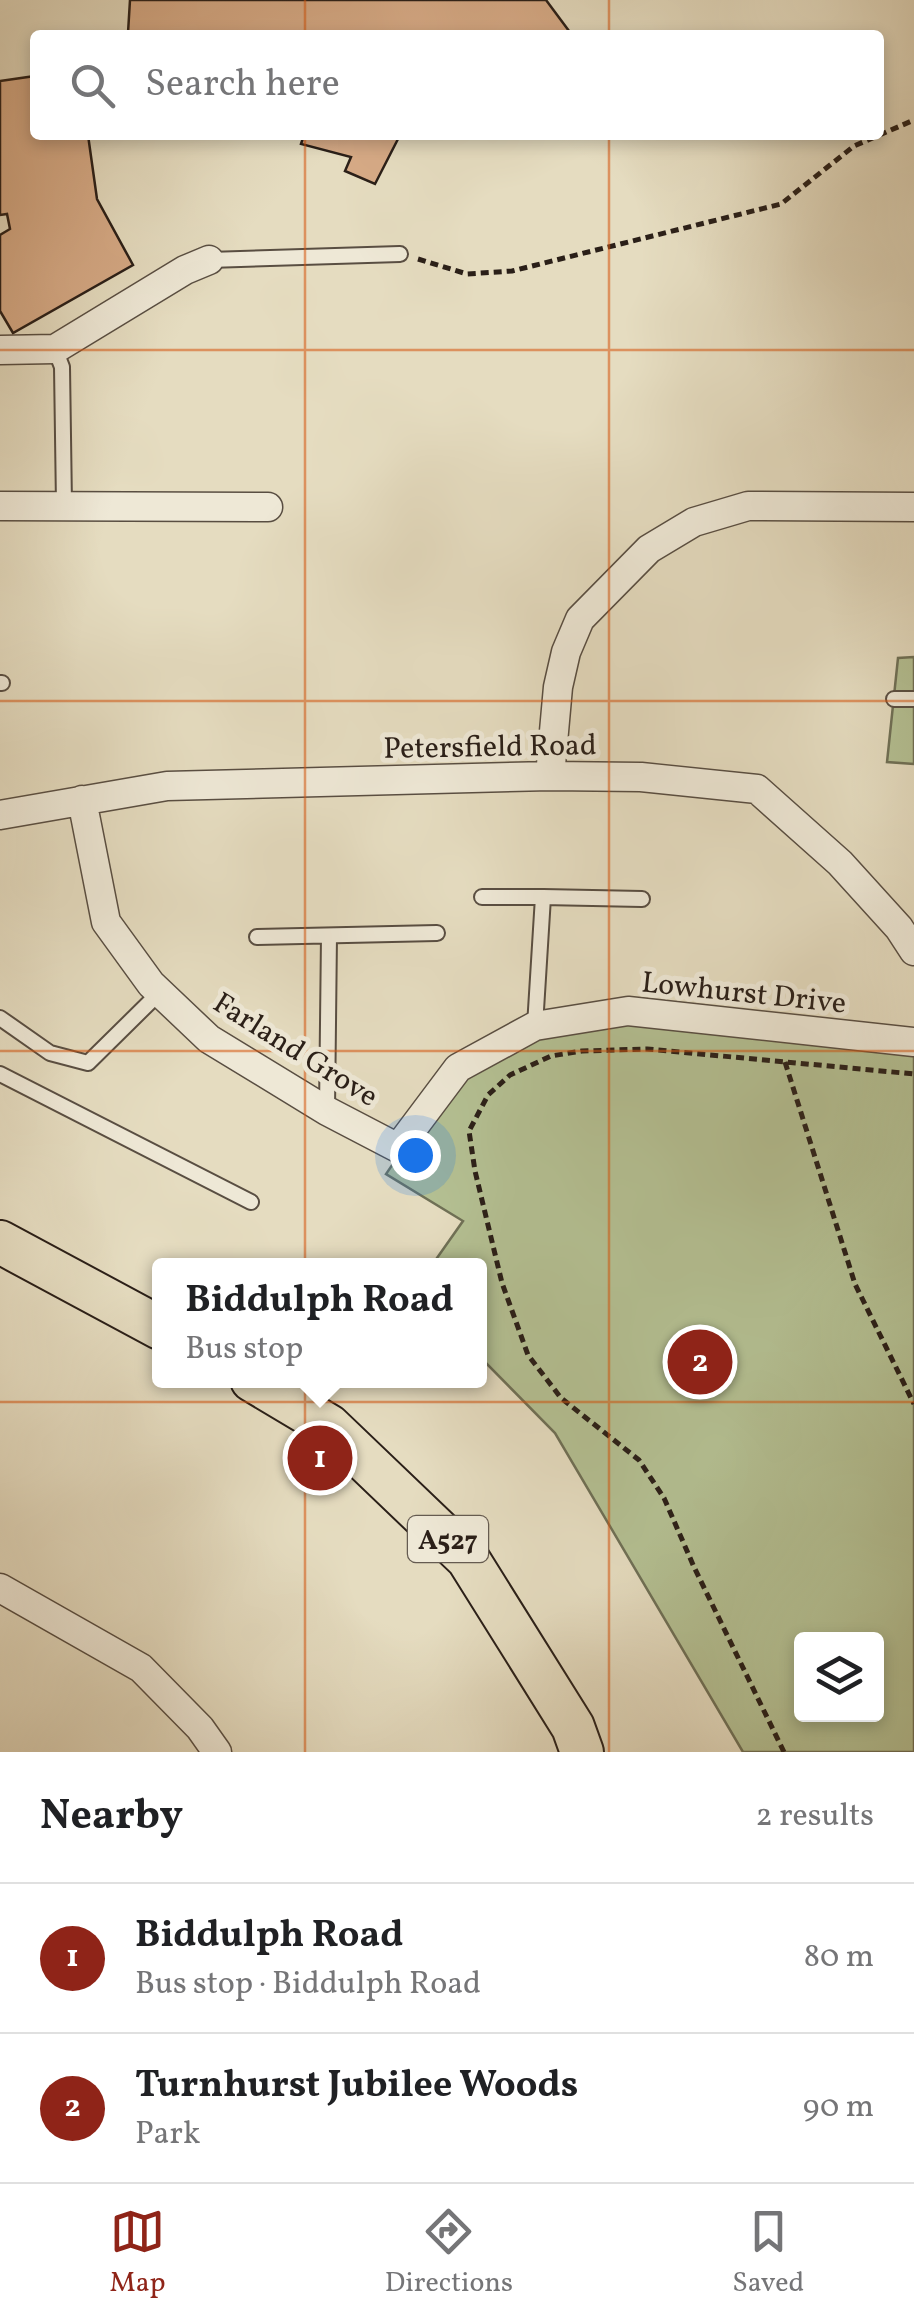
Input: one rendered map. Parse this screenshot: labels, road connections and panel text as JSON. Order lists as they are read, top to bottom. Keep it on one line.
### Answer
{"streets":{"main road":["A527"],"street":["Petersfield Road","Lowhurst Drive","Farland Grove"]},"crossings":[["Petersfield Road","Farland Grove"],["Lowhurst Drive","Farland Grove"]],"page":{"search":"Search here","popup":["Biddulph Road","Bus stop"],"pins":["2","1"],"heading":["Nearby","2 results"],"list":[{"mark":"1","name":"Biddulph Road","note":"Bus stop · Biddulph Road","value":"80 m"},{"mark":"2","name":"Turnhurst Jubilee Woods","note":"Park","value":"90 m"}],"nav":["Map","Directions","Saved"]}}
